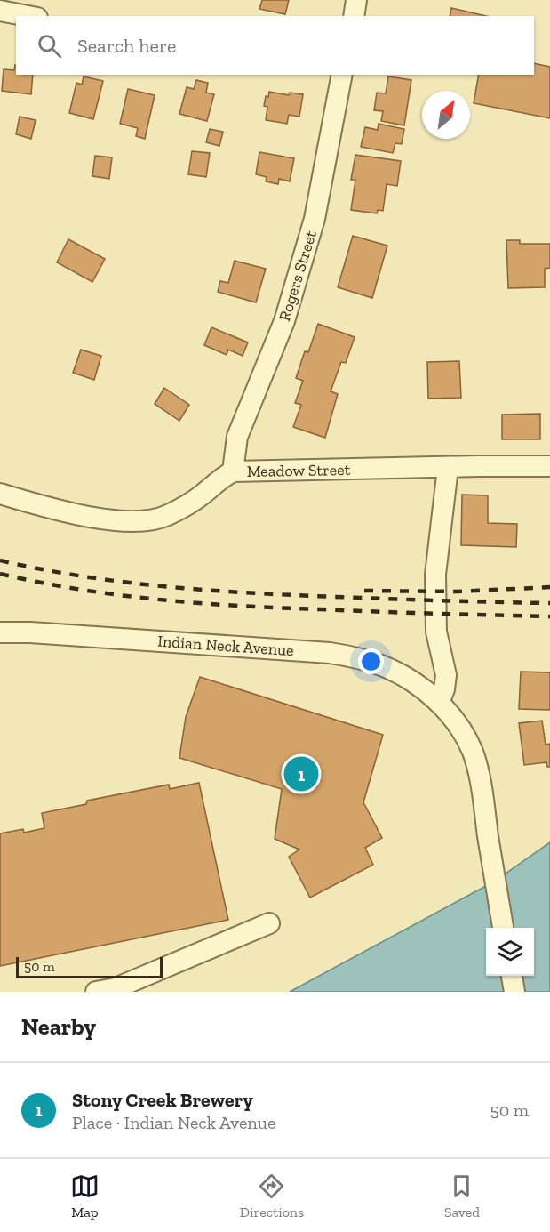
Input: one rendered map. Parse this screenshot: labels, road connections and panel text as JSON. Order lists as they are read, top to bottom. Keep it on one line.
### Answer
{"streets":{"street":["Rogers Street","Meadow Street","Indian Neck Avenue"]},"crossings":[["Rogers Street","Meadow Street"]],"scale_bar":"50 m","north":"top right","page":{"search":"Search here","pins":"1","scale":"50 m","heading":"Nearby","list":[{"mark":"1","name":"Stony Creek Brewery","note":"Place · Indian Neck Avenue","value":"50 m"}],"nav":["Map","Directions","Saved"]}}
